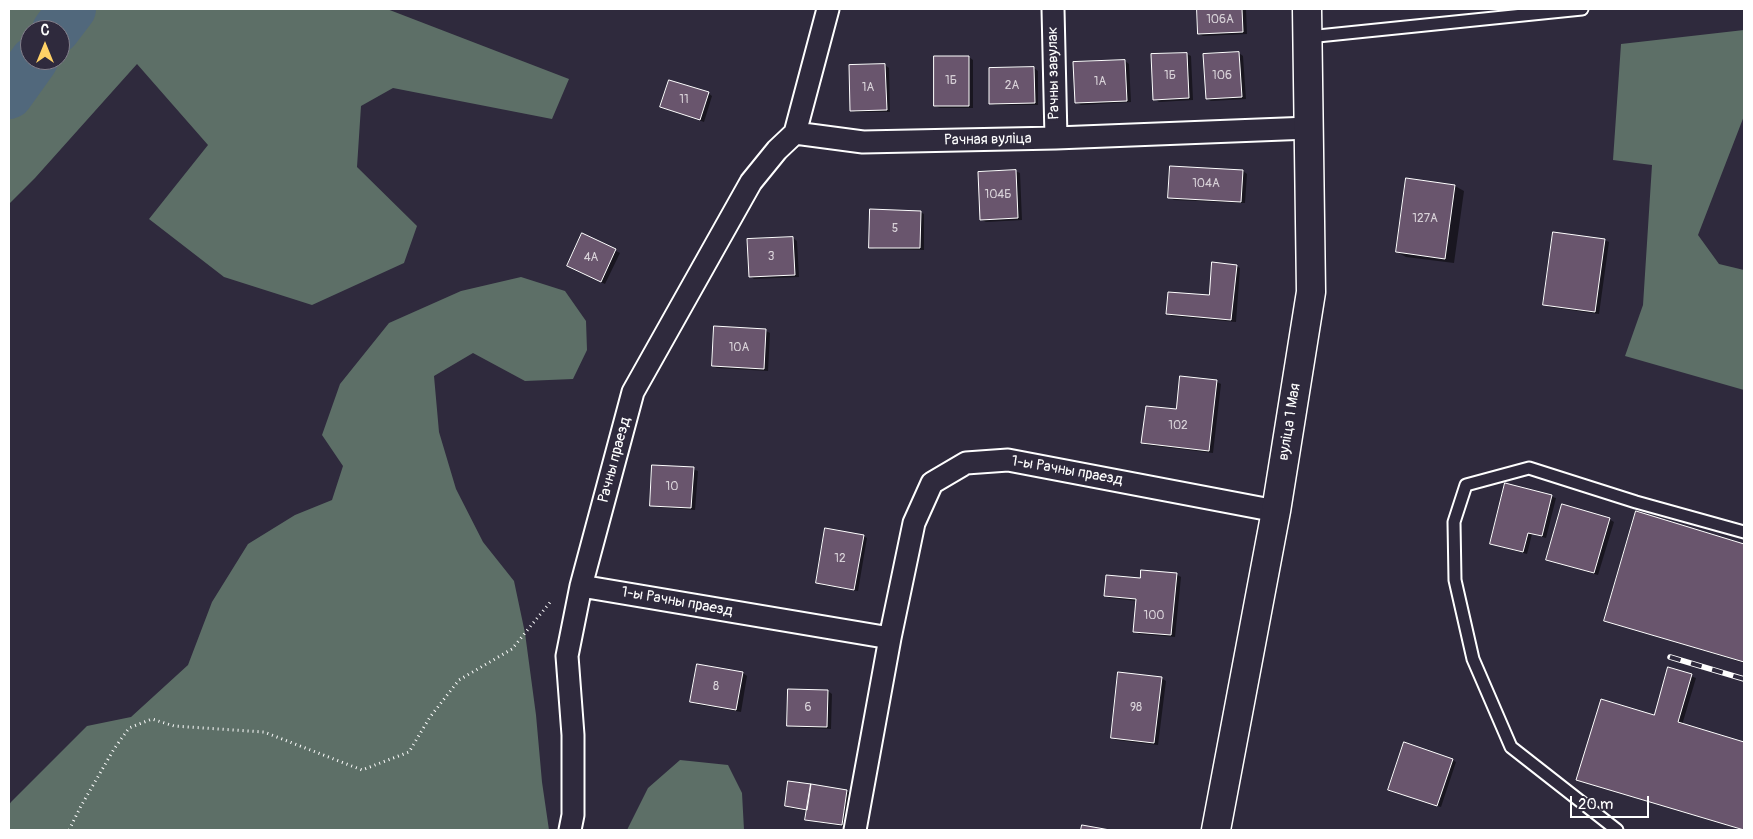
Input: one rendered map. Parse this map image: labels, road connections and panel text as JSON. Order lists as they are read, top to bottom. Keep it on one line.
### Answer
{"streets":{"street":["Рачны завулак","Рачная вуліца","вуліца 1 Мая","Рачны праезд","1-ы Рачны праезд"]},"crossings":[["Рачны завулак","Рачная вуліца"],["Рачная вуліца","вуліца 1 Мая"],["Рачная вуліца","Рачны праезд"],["вуліца 1 Мая","1-ы Рачны праезд"],["Рачны праезд","1-ы Рачны праезд"]],"house_numbers":["106А","1Б","106","1Б","1А","2А","1А","11","104А","104Б","127А","5","3","4А","10А","102","10","12","100","8","6","98"],"scale_bar":"20 m","north":"top"}
